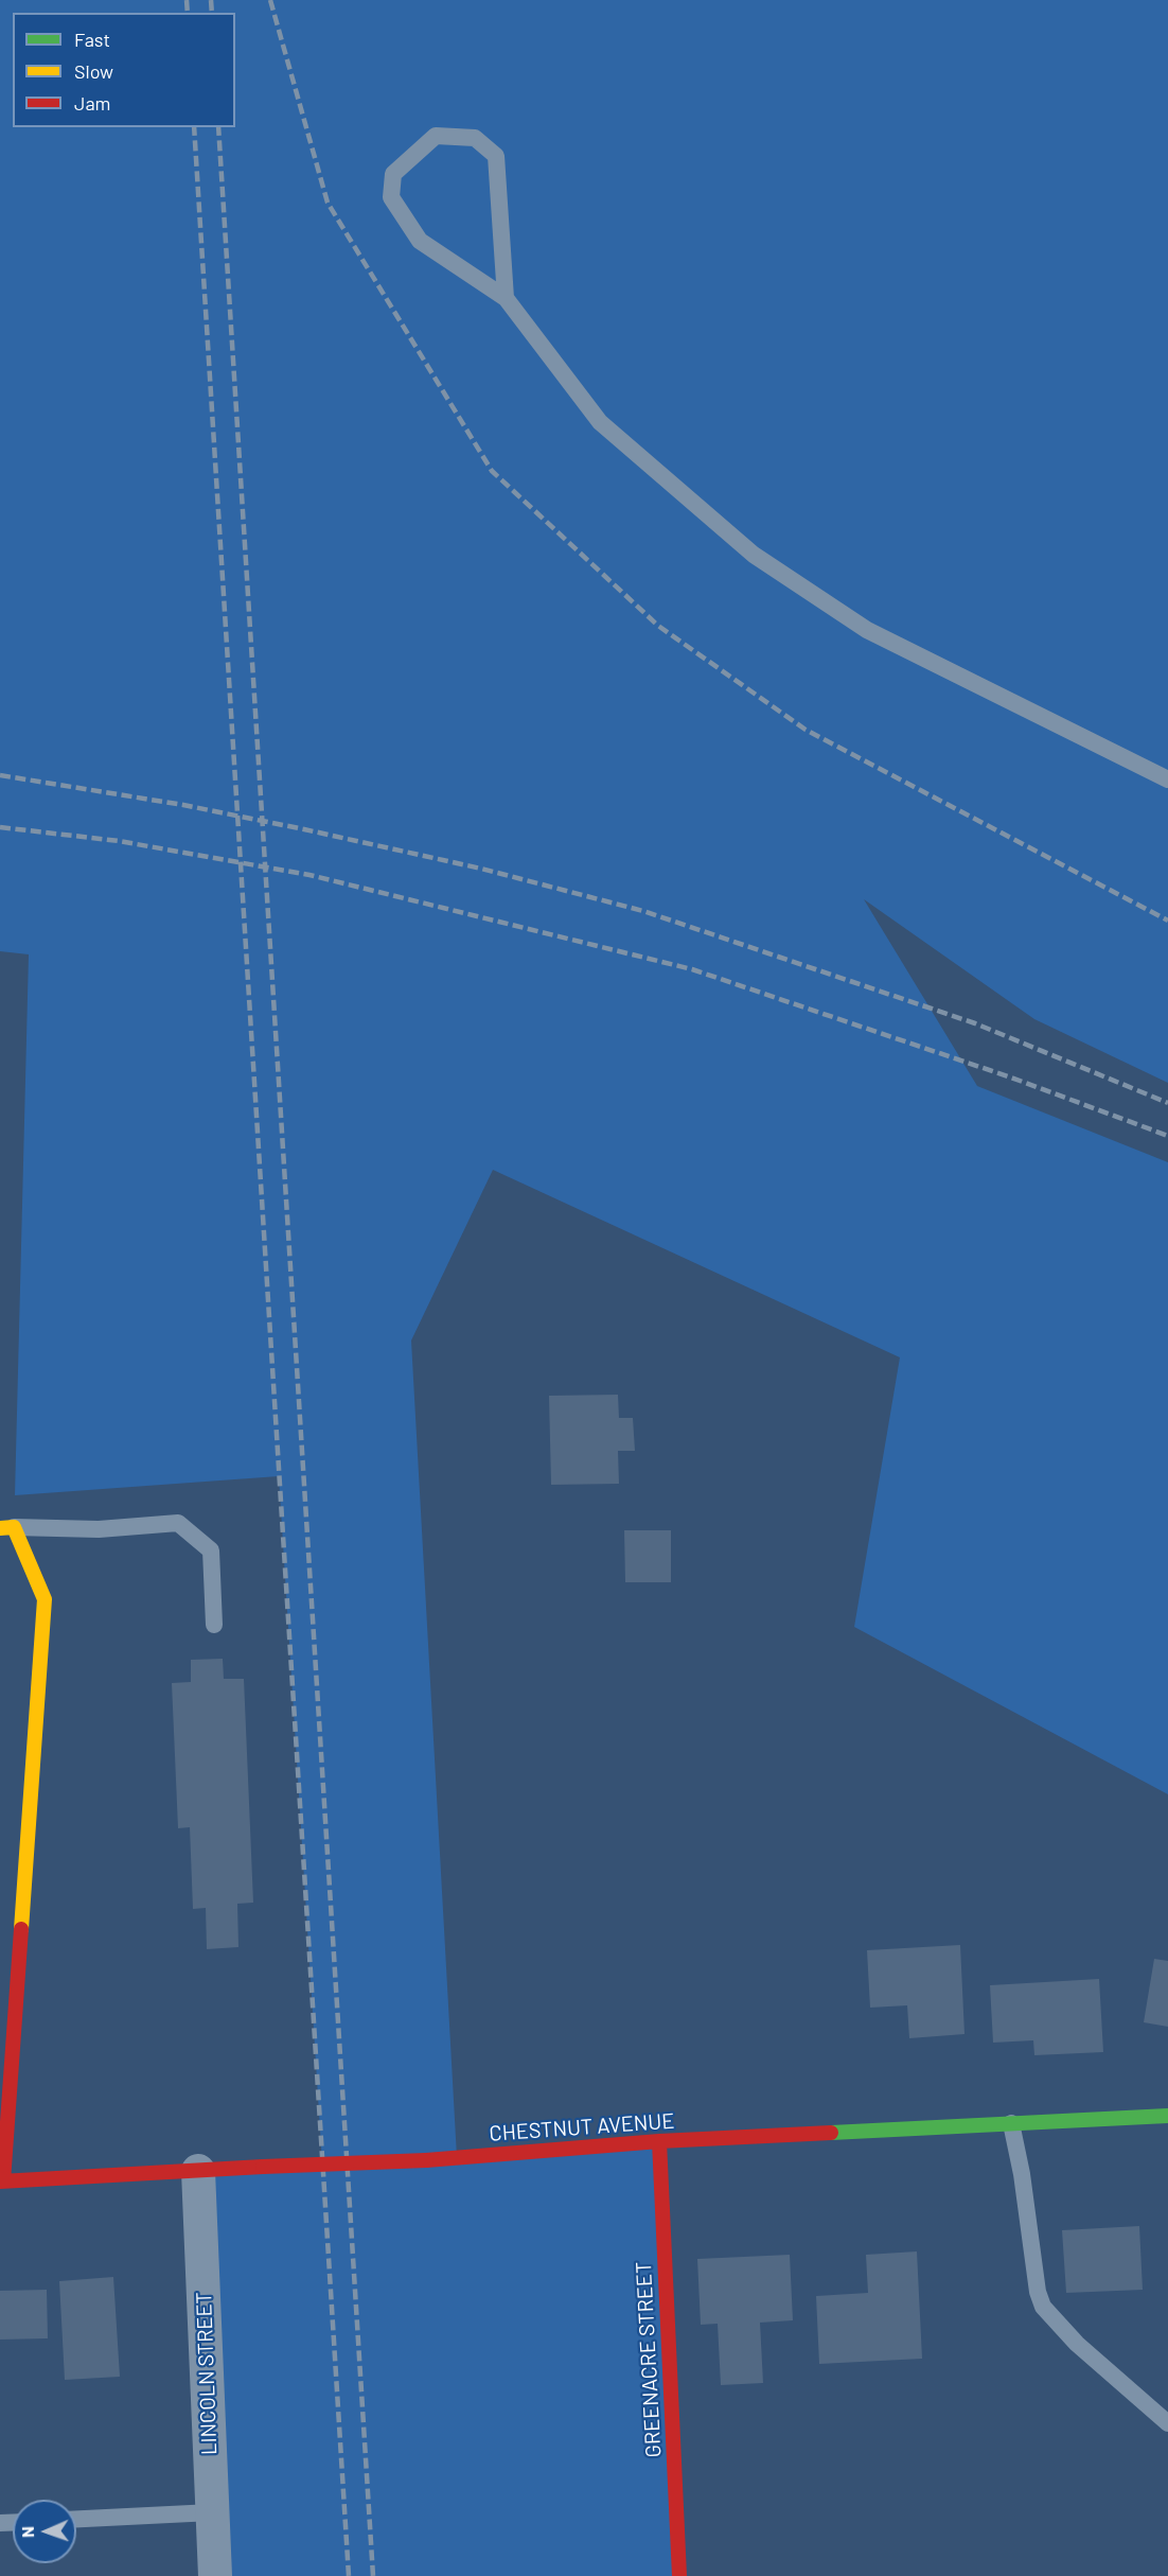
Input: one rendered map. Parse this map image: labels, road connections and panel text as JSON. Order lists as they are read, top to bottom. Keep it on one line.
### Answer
{"streets":{"street":["CHESTNUT AVENUE","GREENACRE STREET","LINCOLN STREET"]},"crossings":[["CHESTNUT AVENUE","GREENACRE STREET"],["CHESTNUT AVENUE","LINCOLN STREET"]],"legend":["Fast","Slow","Jam"],"north":"left"}
